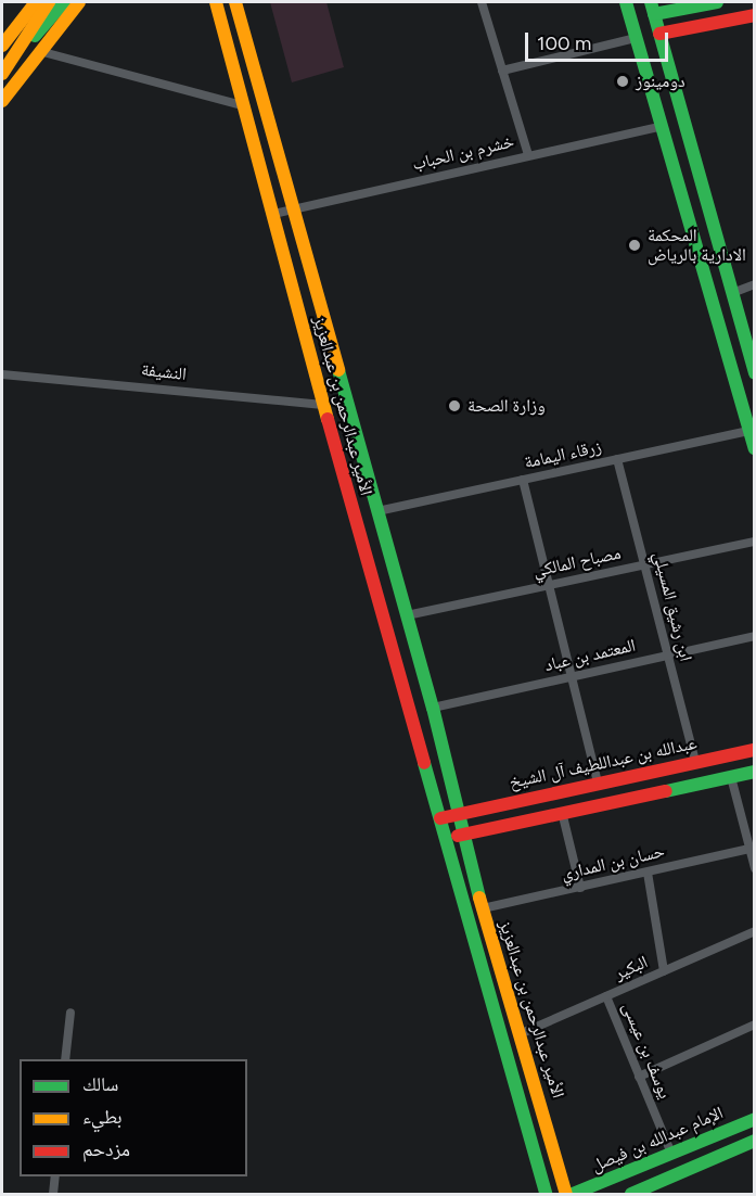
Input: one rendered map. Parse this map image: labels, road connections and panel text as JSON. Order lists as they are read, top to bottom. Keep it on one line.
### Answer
{"streets":{"street":["خشرم بن الحباب","النشيفة","الأمير عبدالرحمن بن عبدالعزيز","زرقاء اليمامة","مصباح المالكي","ابن رشيق المسيلي","المعتمد بن عباد","عبدالله بن عبداللطيف آل الشيخ","حسان بن المداري","البكير","يوسف بن عيسى","الإمام عبدالله بن فيصل"]},"crossings":[["خشرم بن الحباب","الأمير عبدالرحمن بن عبدالعزيز"],["النشيفة","الأمير عبدالرحمن بن عبدالعزيز"],["الأمير عبدالرحمن بن عبدالعزيز","زرقاء اليمامة"],["الأمير عبدالرحمن بن عبدالعزيز","مصباح المالكي"],["الأمير عبدالرحمن بن عبدالعزيز","المعتمد بن عباد"],["الأمير عبدالرحمن بن عبدالعزيز","عبدالله بن عبداللطيف آل الشيخ"],["الأمير عبدالرحمن بن عبدالعزيز","حسان بن المداري"],["الأمير عبدالرحمن بن عبدالعزيز","البكير"],["زرقاء اليمامة","ابن رشيق المسيلي"],["مصباح المالكي","ابن رشيق المسيلي"],["ابن رشيق المسيلي","المعتمد بن عباد"],["ابن رشيق المسيلي","عبدالله بن عبداللطيف آل الشيخ"],["البكير","يوسف بن عيسى"],["يوسف بن عيسى","الإمام عبدالله بن فيصل"]],"places":["دومينوز","المحكمة الادارية بالرياض","وزارة الصحة"],"legend":["سالك","بطيء","مزدحم"],"scale_bar":"100 m"}
